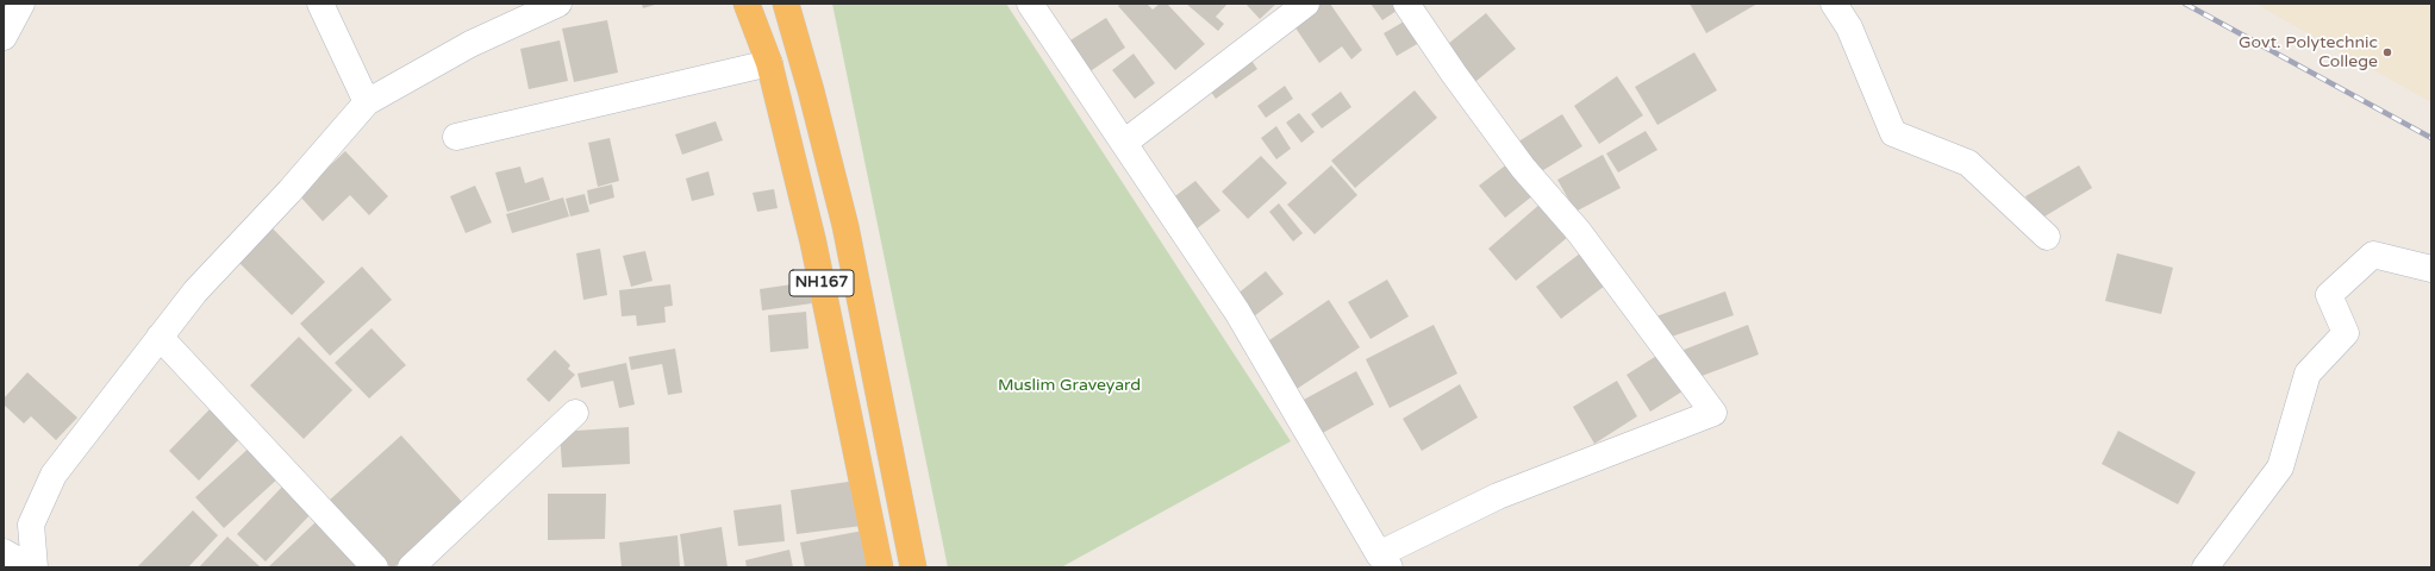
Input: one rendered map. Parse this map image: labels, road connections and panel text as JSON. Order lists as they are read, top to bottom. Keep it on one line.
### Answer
{"streets":{"highway":["NH167"]},"parks":["Muslim Graveyard"],"places":["Govt. Polytechnic College"]}
